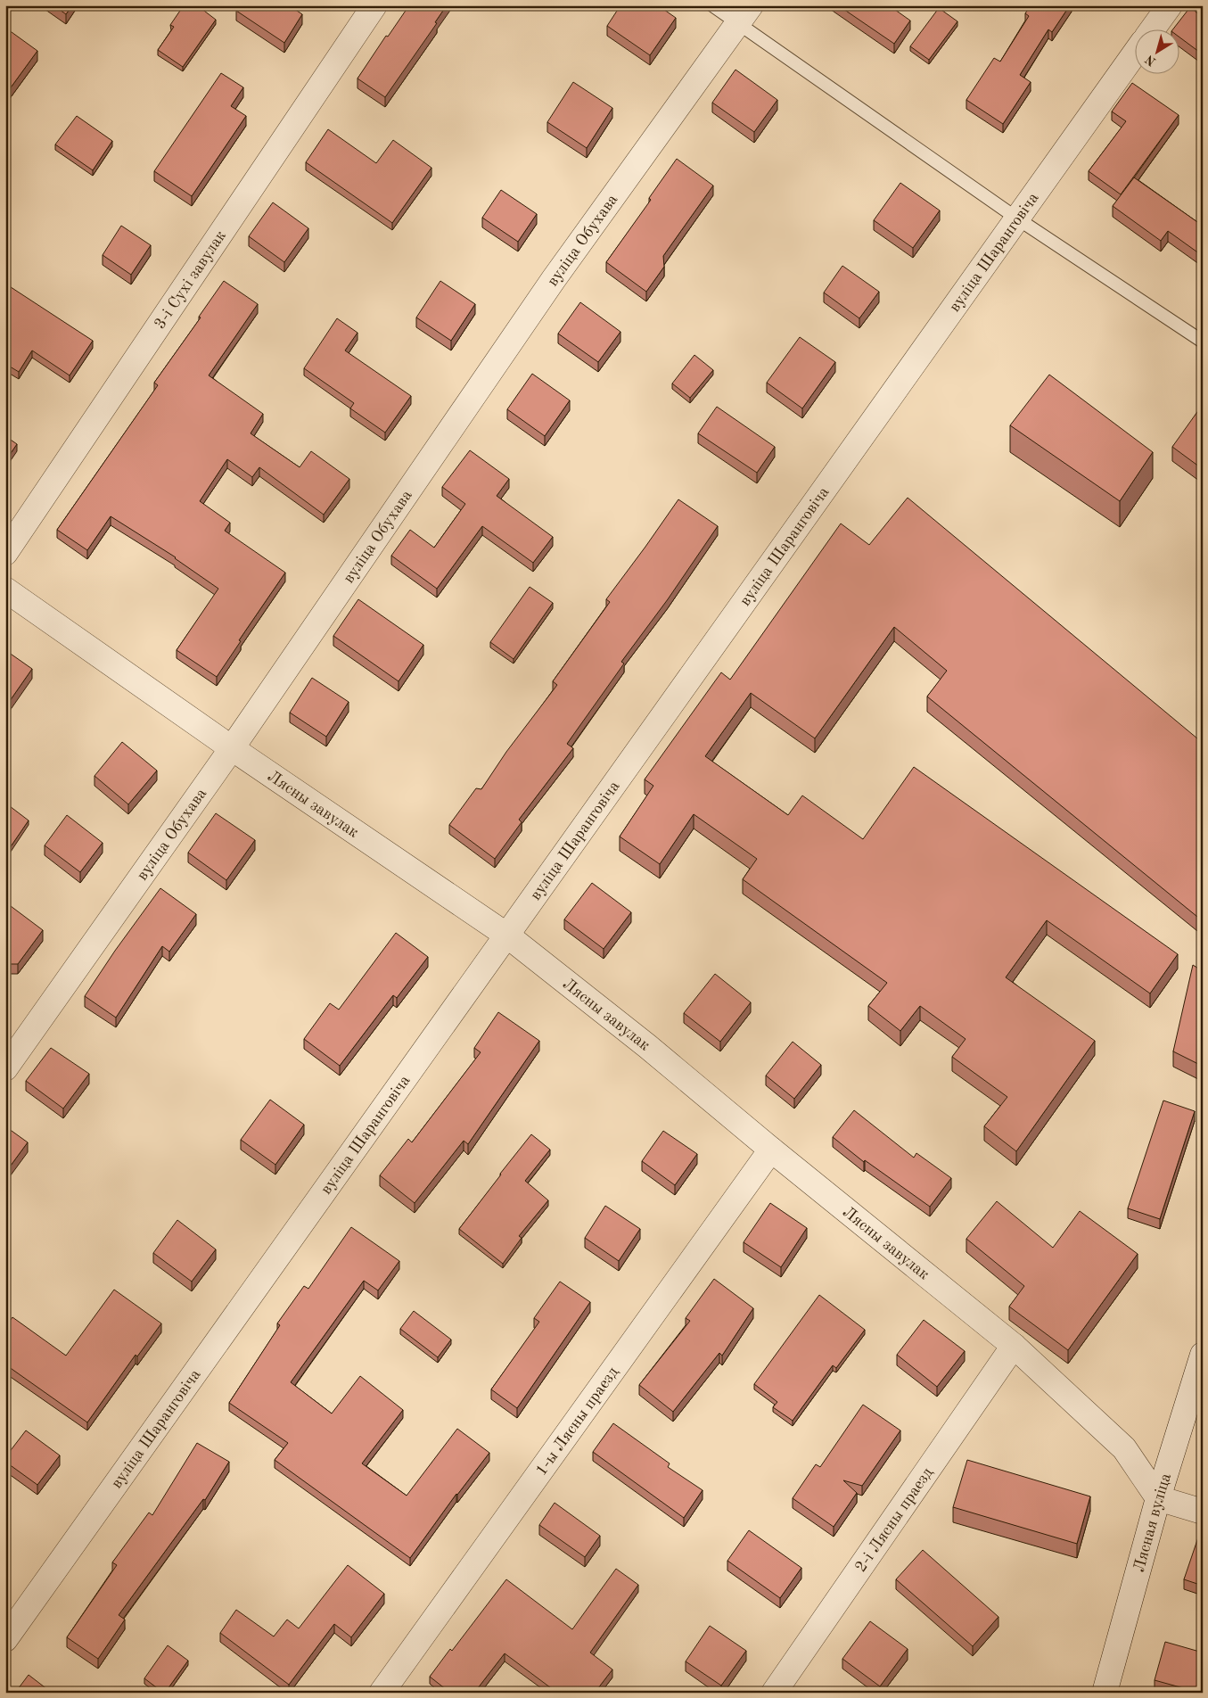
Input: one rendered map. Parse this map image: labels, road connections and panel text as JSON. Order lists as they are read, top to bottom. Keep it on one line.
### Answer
{"streets":{"street":["вуліца Обухава","вуліца Шаранговіча","3-і Сухі завулак","Лясны завулак","1-ы Лясны праезд","2-і Лясны праезд","Лясная вуліца"]},"crossings":[["вуліца Обухава","Лясны завулак"],["вуліца Шаранговіча","Лясны завулак"],["Лясны завулак","1-ы Лясны праезд"],["Лясны завулак","2-і Лясны праезд"],["Лясны завулак","Лясная вуліца"]],"north":"bottom left"}
